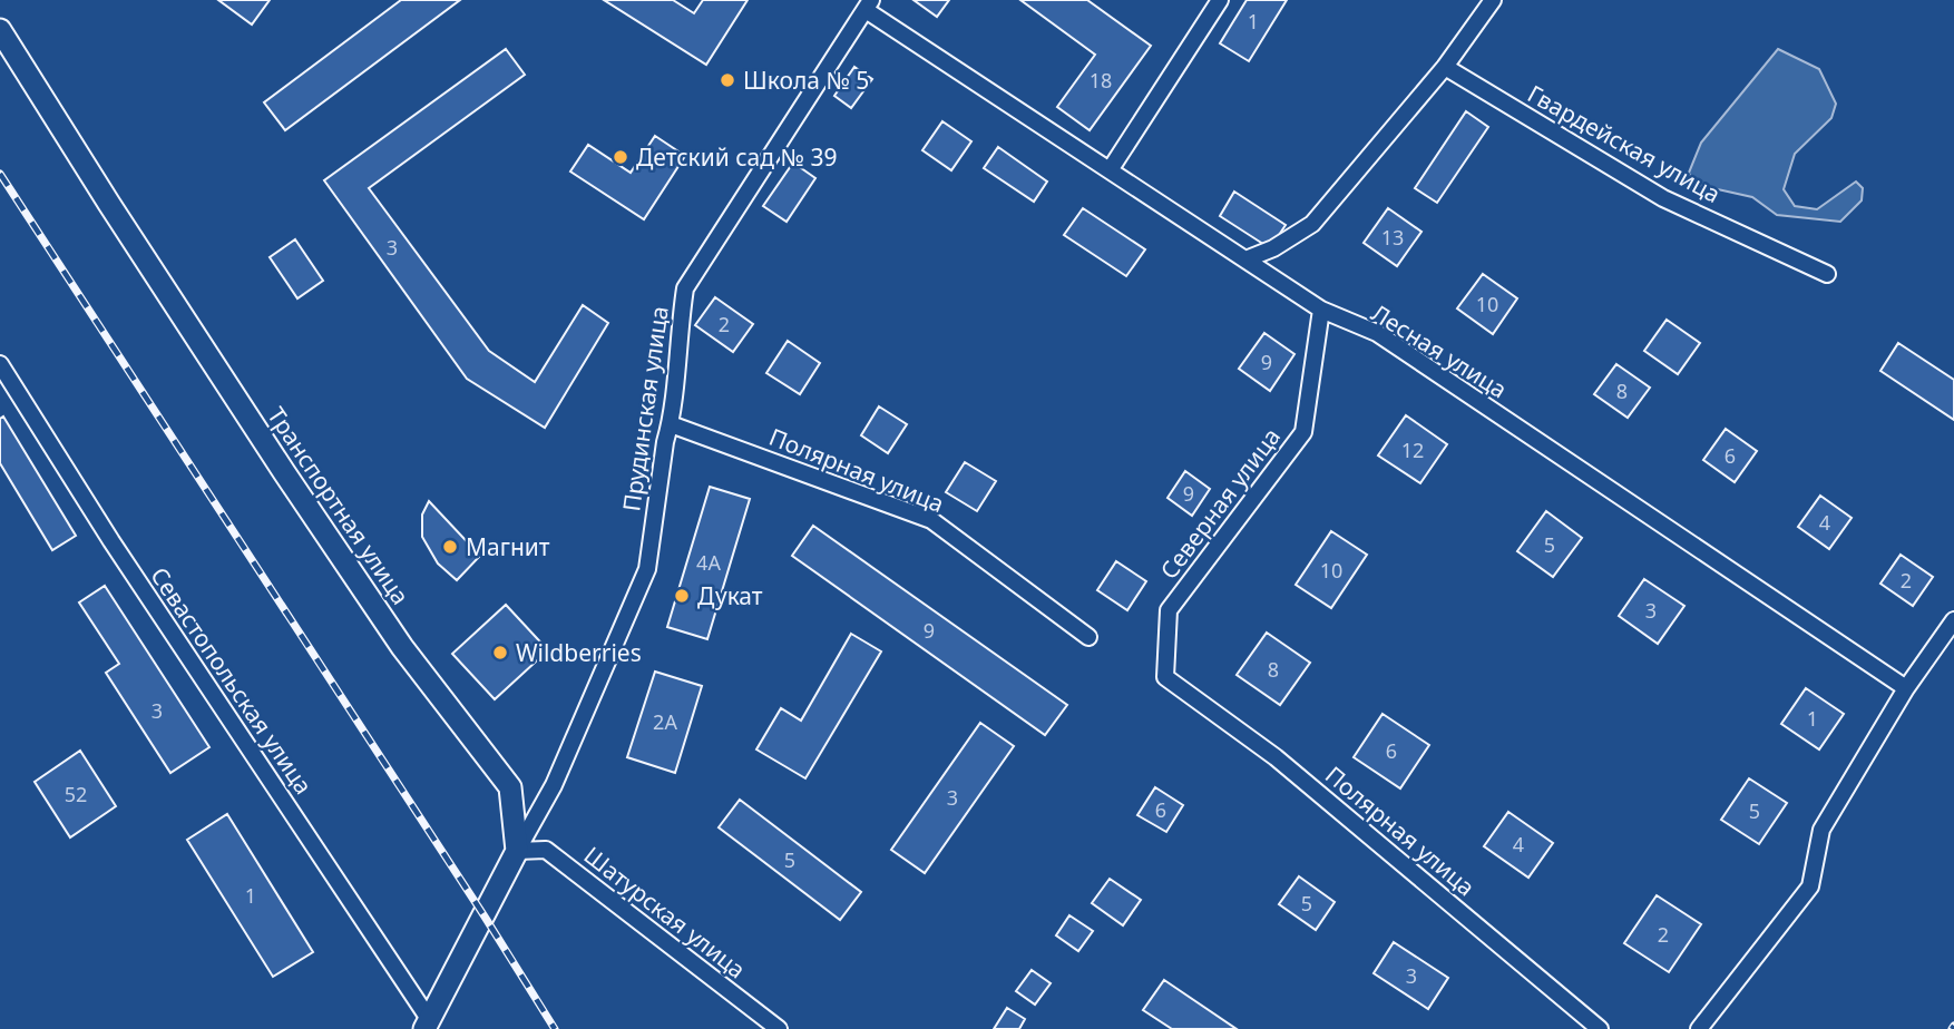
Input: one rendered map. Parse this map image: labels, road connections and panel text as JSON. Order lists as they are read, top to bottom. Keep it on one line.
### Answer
{"streets":{"street":["Гвардейская улица","Лесная улица","Прудинская улица","Полярная улица","Северная улица","Транспортная улица","Севастопольская улица","Шатурская улица"]},"crossings":[["Лесная улица","Прудинская улица"],["Лесная улица","Северная улица"],["Прудинская улица","Полярная улица"],["Прудинская улица","Транспортная улица"],["Прудинская улица","Шатурская улица"],["Полярная улица","Северная улица"],["Транспортная улица","Шатурская улица"]],"places":["Школа № 5","Детский сад № 39","Магнит","Дукат","Wildberries"],"house_numbers":["1","18","13","3","10","2","9","8","12","6","9","4","5","4А","10","2","3","9","8","3","1","2А","6","52","3","6","5","4","5","1","5","2","3"]}
